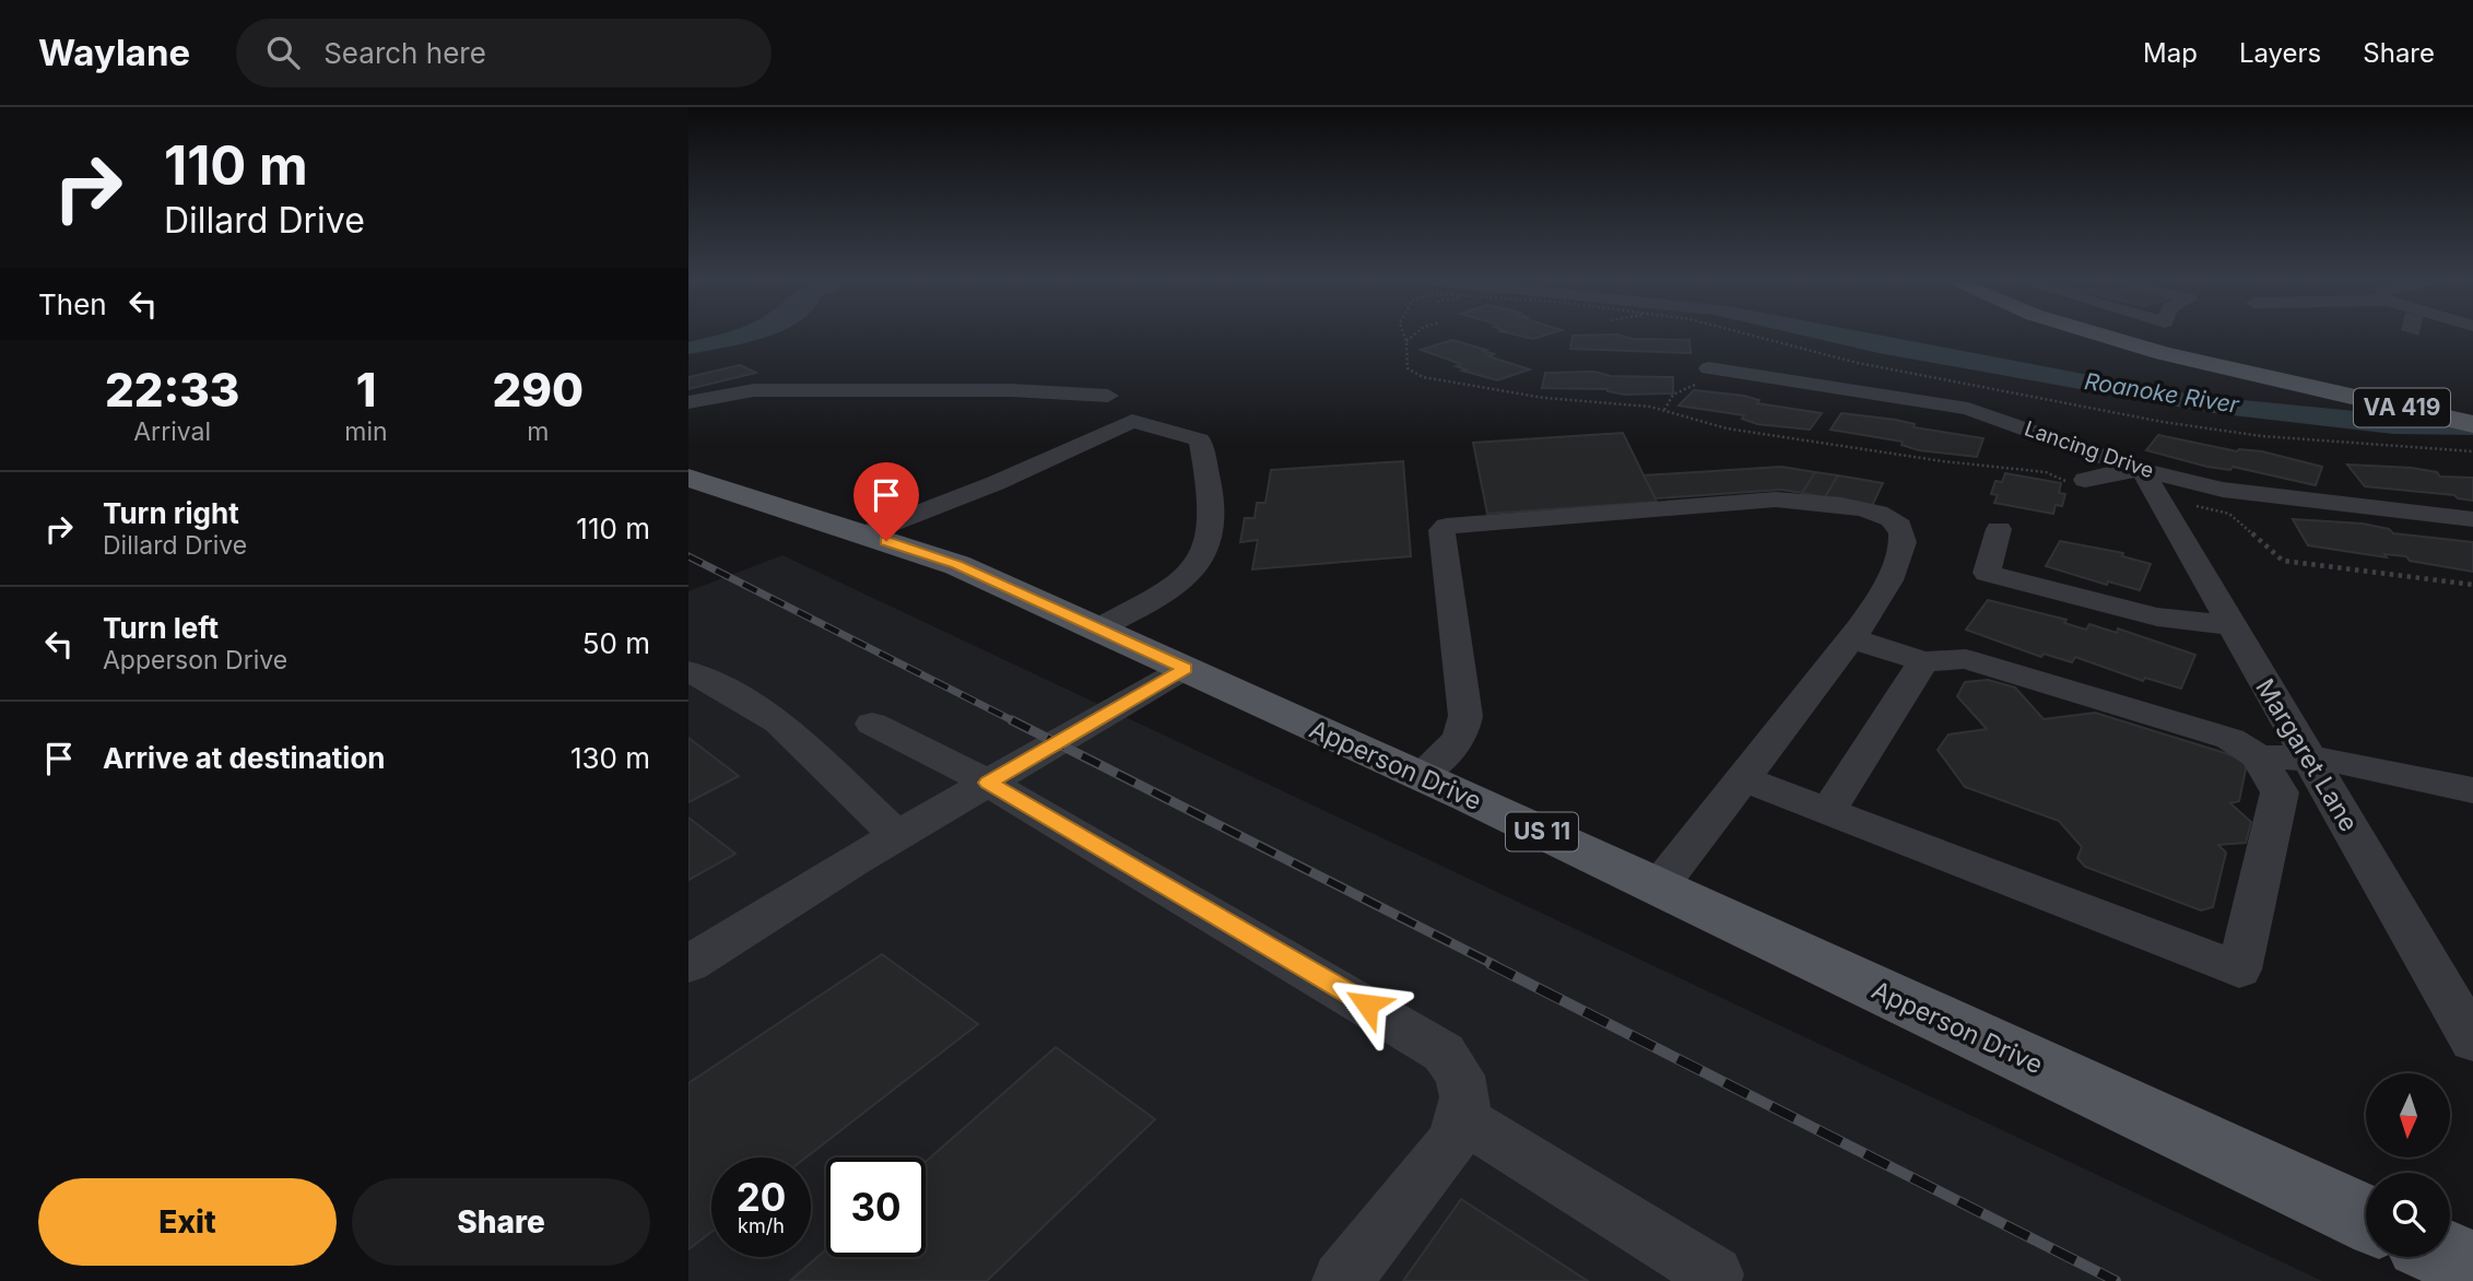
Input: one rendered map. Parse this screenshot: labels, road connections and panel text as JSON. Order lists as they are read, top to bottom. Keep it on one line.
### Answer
{"streets":{"main road":["VA 419","Apperson Drive","US 11"],"street":["Lancing Drive","Margaret Lane"]},"crossings":[["Lancing Drive","Margaret Lane"]],"water":["Roanoke River"],"north":"bottom","page":{"header":"Waylane","search":"Search here","nav":["Map","Layers","Share"],"turn":["110 m","Dillard Drive"],"then":"Then","eta":["22:33","Arrival","1","min","290","m"],"list":[{"name":"Turn right","note":"Dillard Drive","value":"110 m"},{"name":"Turn left","note":"Apperson Drive","value":"50 m"},{"name":"Arrive at destination","value":"130 m"}],"speed":"20 km/h","limit":"30","buttons":["Exit","Share"]}}
